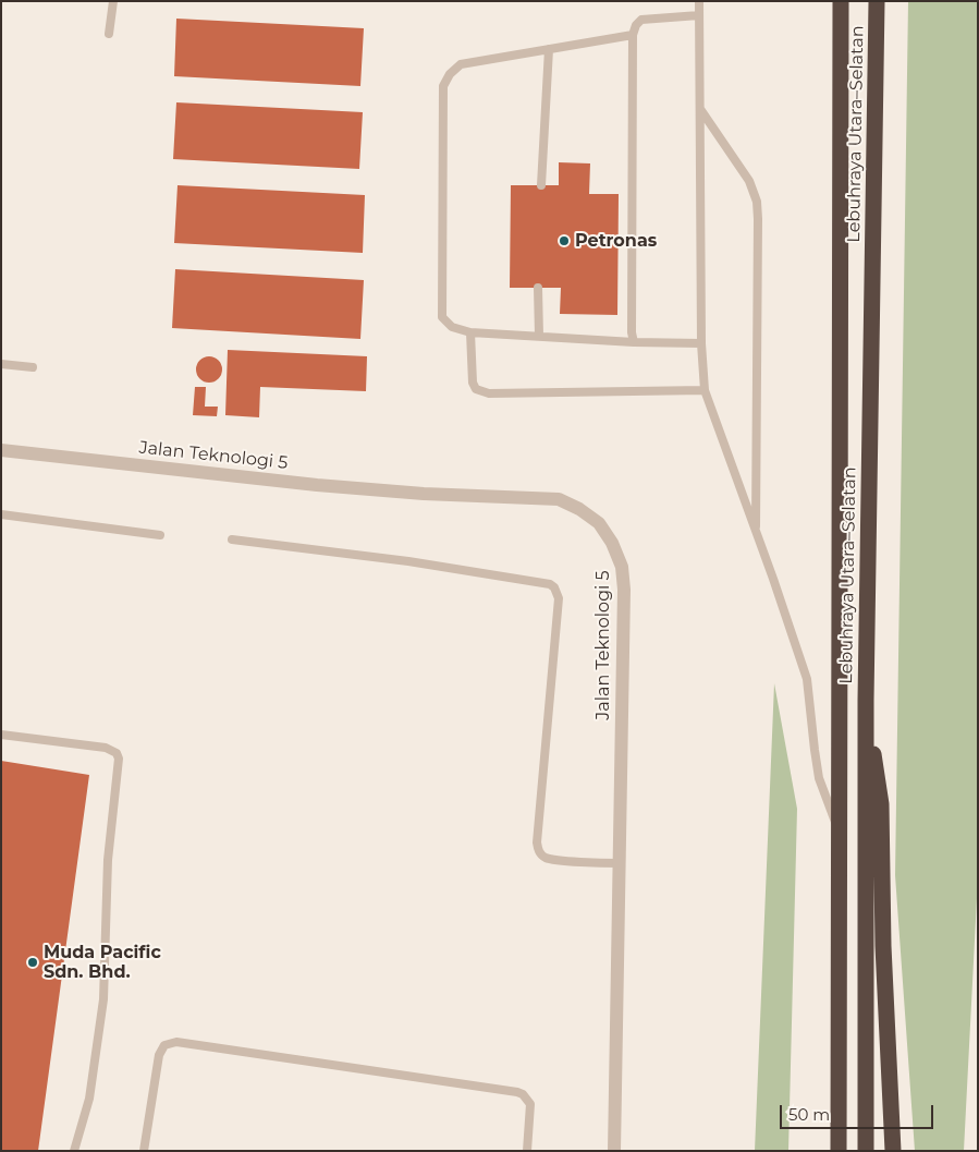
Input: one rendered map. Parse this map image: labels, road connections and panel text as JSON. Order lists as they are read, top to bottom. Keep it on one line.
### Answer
{"streets":{"highway":["Lebuhraya Utara–Selatan"],"street":["Jalan Teknologi 5"]},"places":["Petronas","Muda Pacific Sdn. Bhd."],"scale_bar":"50 m"}
